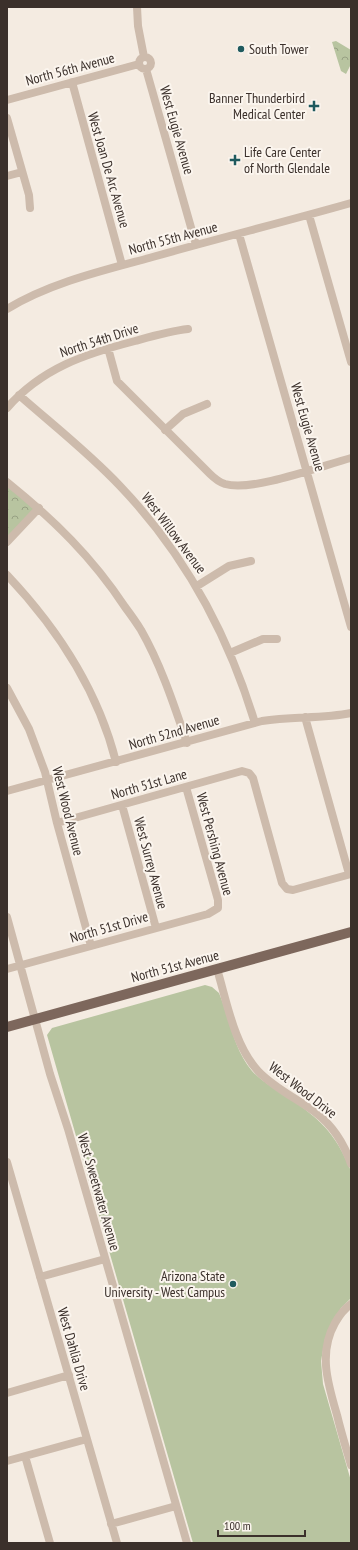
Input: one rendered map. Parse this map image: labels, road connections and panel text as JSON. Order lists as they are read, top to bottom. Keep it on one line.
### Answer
{"streets":{"main road":["North 51st Avenue"],"street":["North 56th Avenue","West Eugie Avenue","West Joan De Arc Avenue","North 55th Avenue","North 54th Drive","West Willow Avenue","North 52nd Avenue","North 51st Lane","West Wood Avenue","West Pershing Avenue","West Surrey Avenue","North 51st Drive","West Wood Drive","West Sweetwater Avenue","West Dahlia Drive"]},"crossings":[["North 56th Avenue","West Eugie Avenue"],["North 56th Avenue","West Joan De Arc Avenue"],["West Eugie Avenue","North 55th Avenue"],["West Joan De Arc Avenue","North 55th Avenue"],["North 54th Drive","West Willow Avenue"],["West Willow Avenue","North 52nd Avenue"],["North 52nd Avenue","West Wood Avenue"],["North 51st Lane","West Wood Avenue"],["North 51st Lane","West Pershing Avenue"],["North 51st Lane","West Surrey Avenue"],["West Wood Avenue","North 51st Drive"],["West Pershing Avenue","North 51st Drive"],["West Surrey Avenue","North 51st Drive"],["North 51st Drive","West Sweetwater Avenue"],["North 51st Avenue","West Wood Drive"],["North 51st Avenue","West Sweetwater Avenue"]],"places":{"other":["South Tower","Arizona State University - West Campus"],"health":["Banner Thunderbird Medical Center","Life Care Center of North Glendale"]},"scale_bar":"100 m"}
